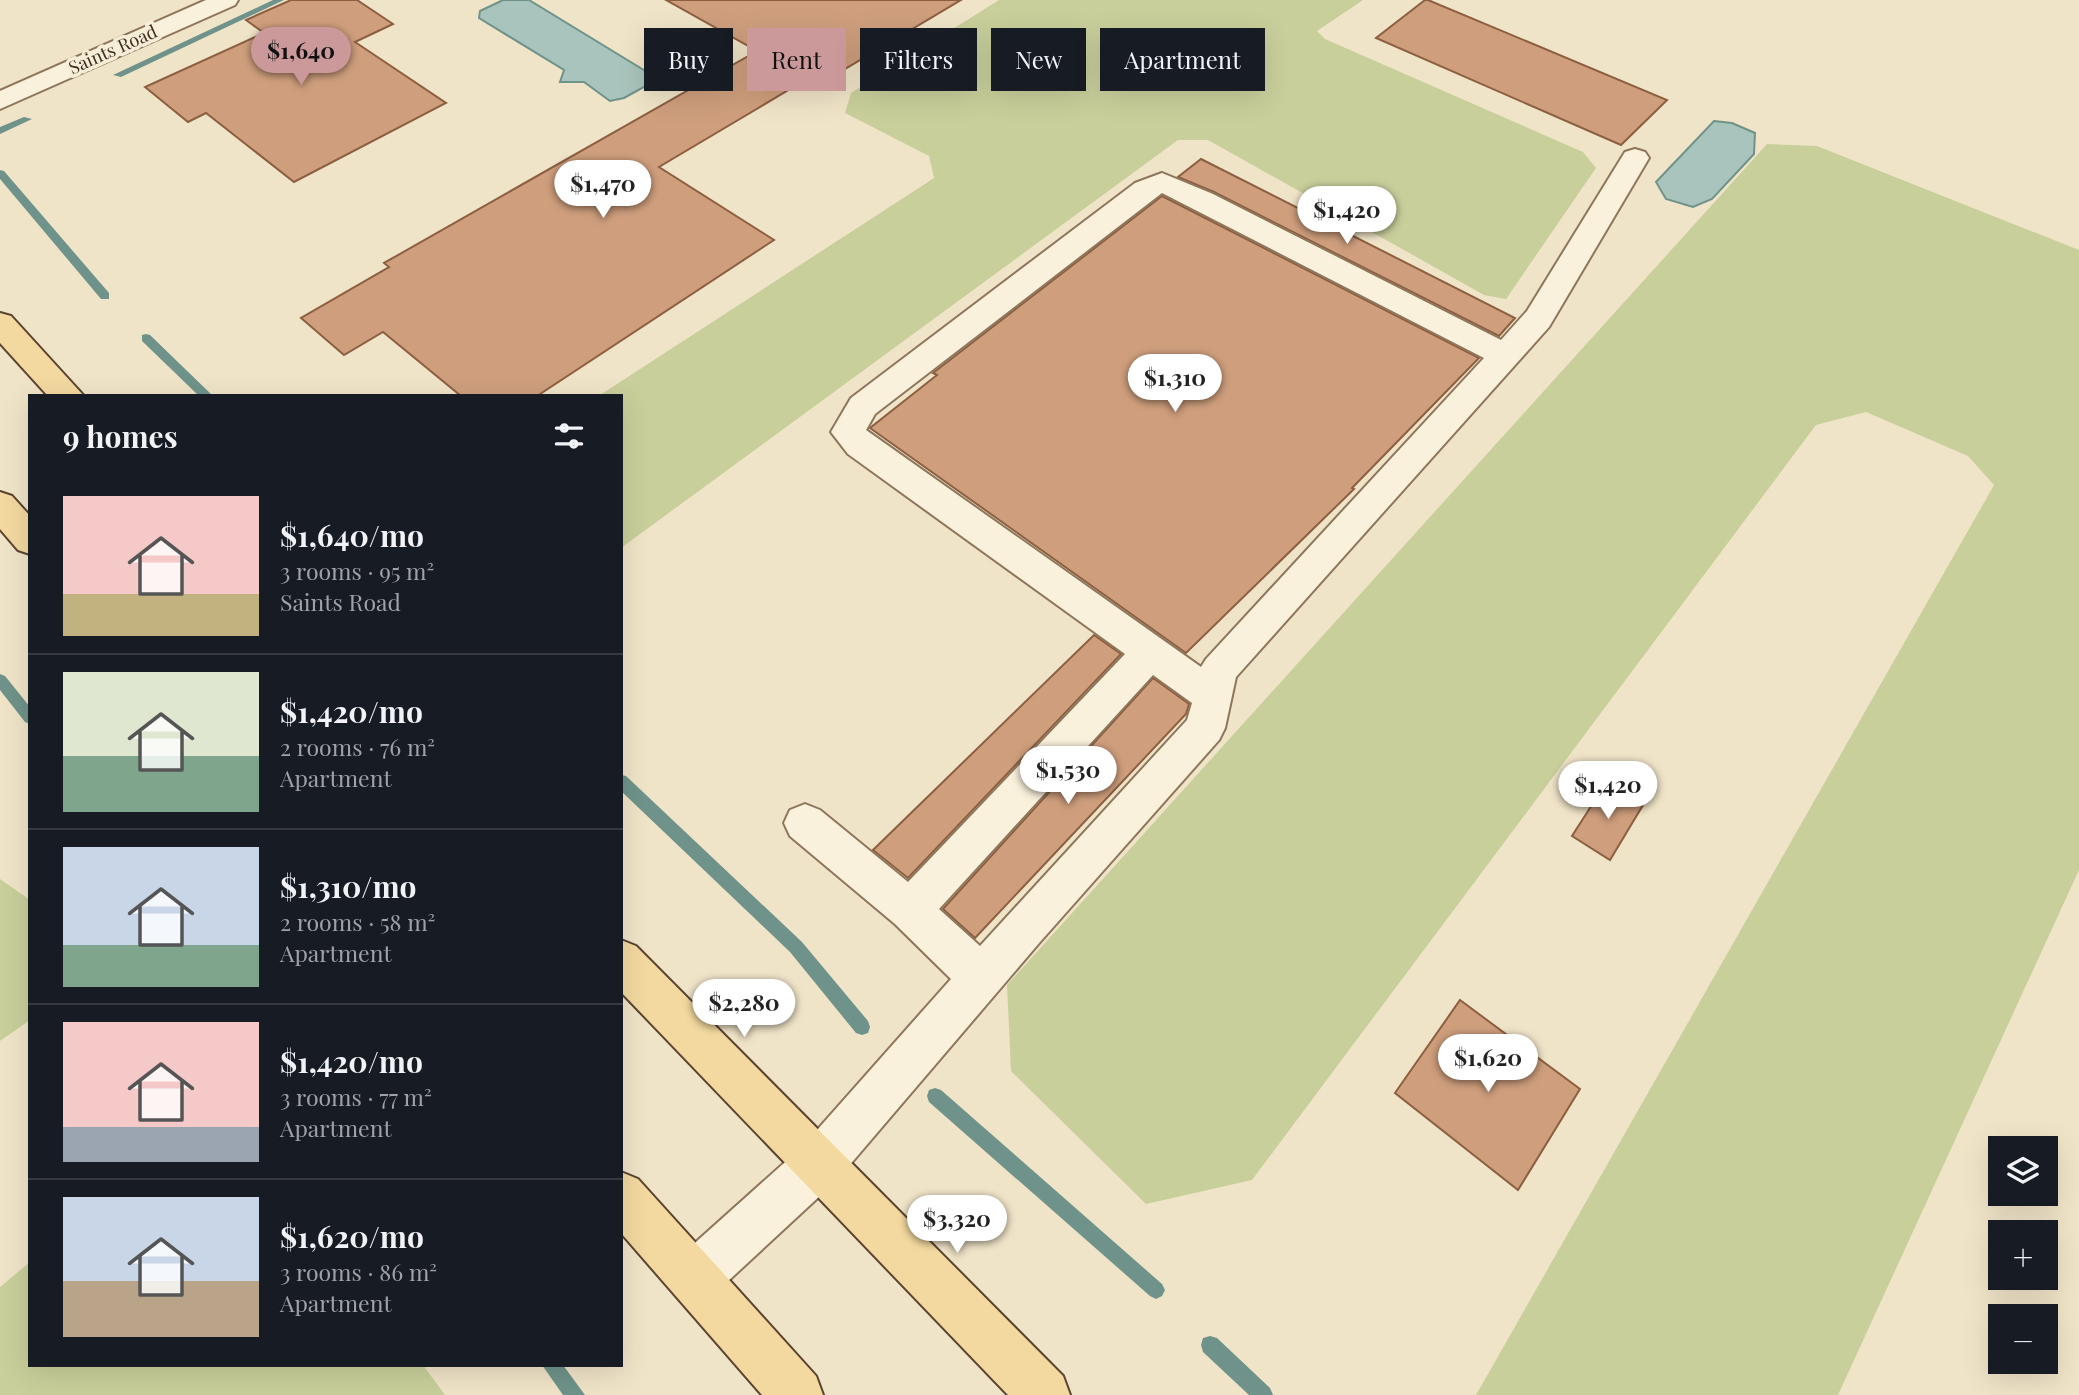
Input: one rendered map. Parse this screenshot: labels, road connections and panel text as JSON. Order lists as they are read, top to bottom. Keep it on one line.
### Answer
{"streets":{"street":["Saints Road"]},"page":{"price":["$1,640","$1,470","$1,420","$1,310","$1,530","$1,420","$2,280","$1,620","$3,320"],"chip":["Buy","Rent","Filters","New","Apartment"],"heading":"9 homes","list":[{"name":"$1,640/mo","note":"3 rooms · 95 m² · Saints Road"},{"name":"$1,420/mo","note":"2 rooms · 76 m² · Apartment"},{"name":"$1,310/mo","note":"2 rooms · 58 m² · Apartment"},{"name":"$1,420/mo","note":"3 rooms · 77 m² · Apartment"},{"name":"$1,620/mo","note":"3 rooms · 86 m² · Apartment"}],"map_buttons":["+","−"]}}
